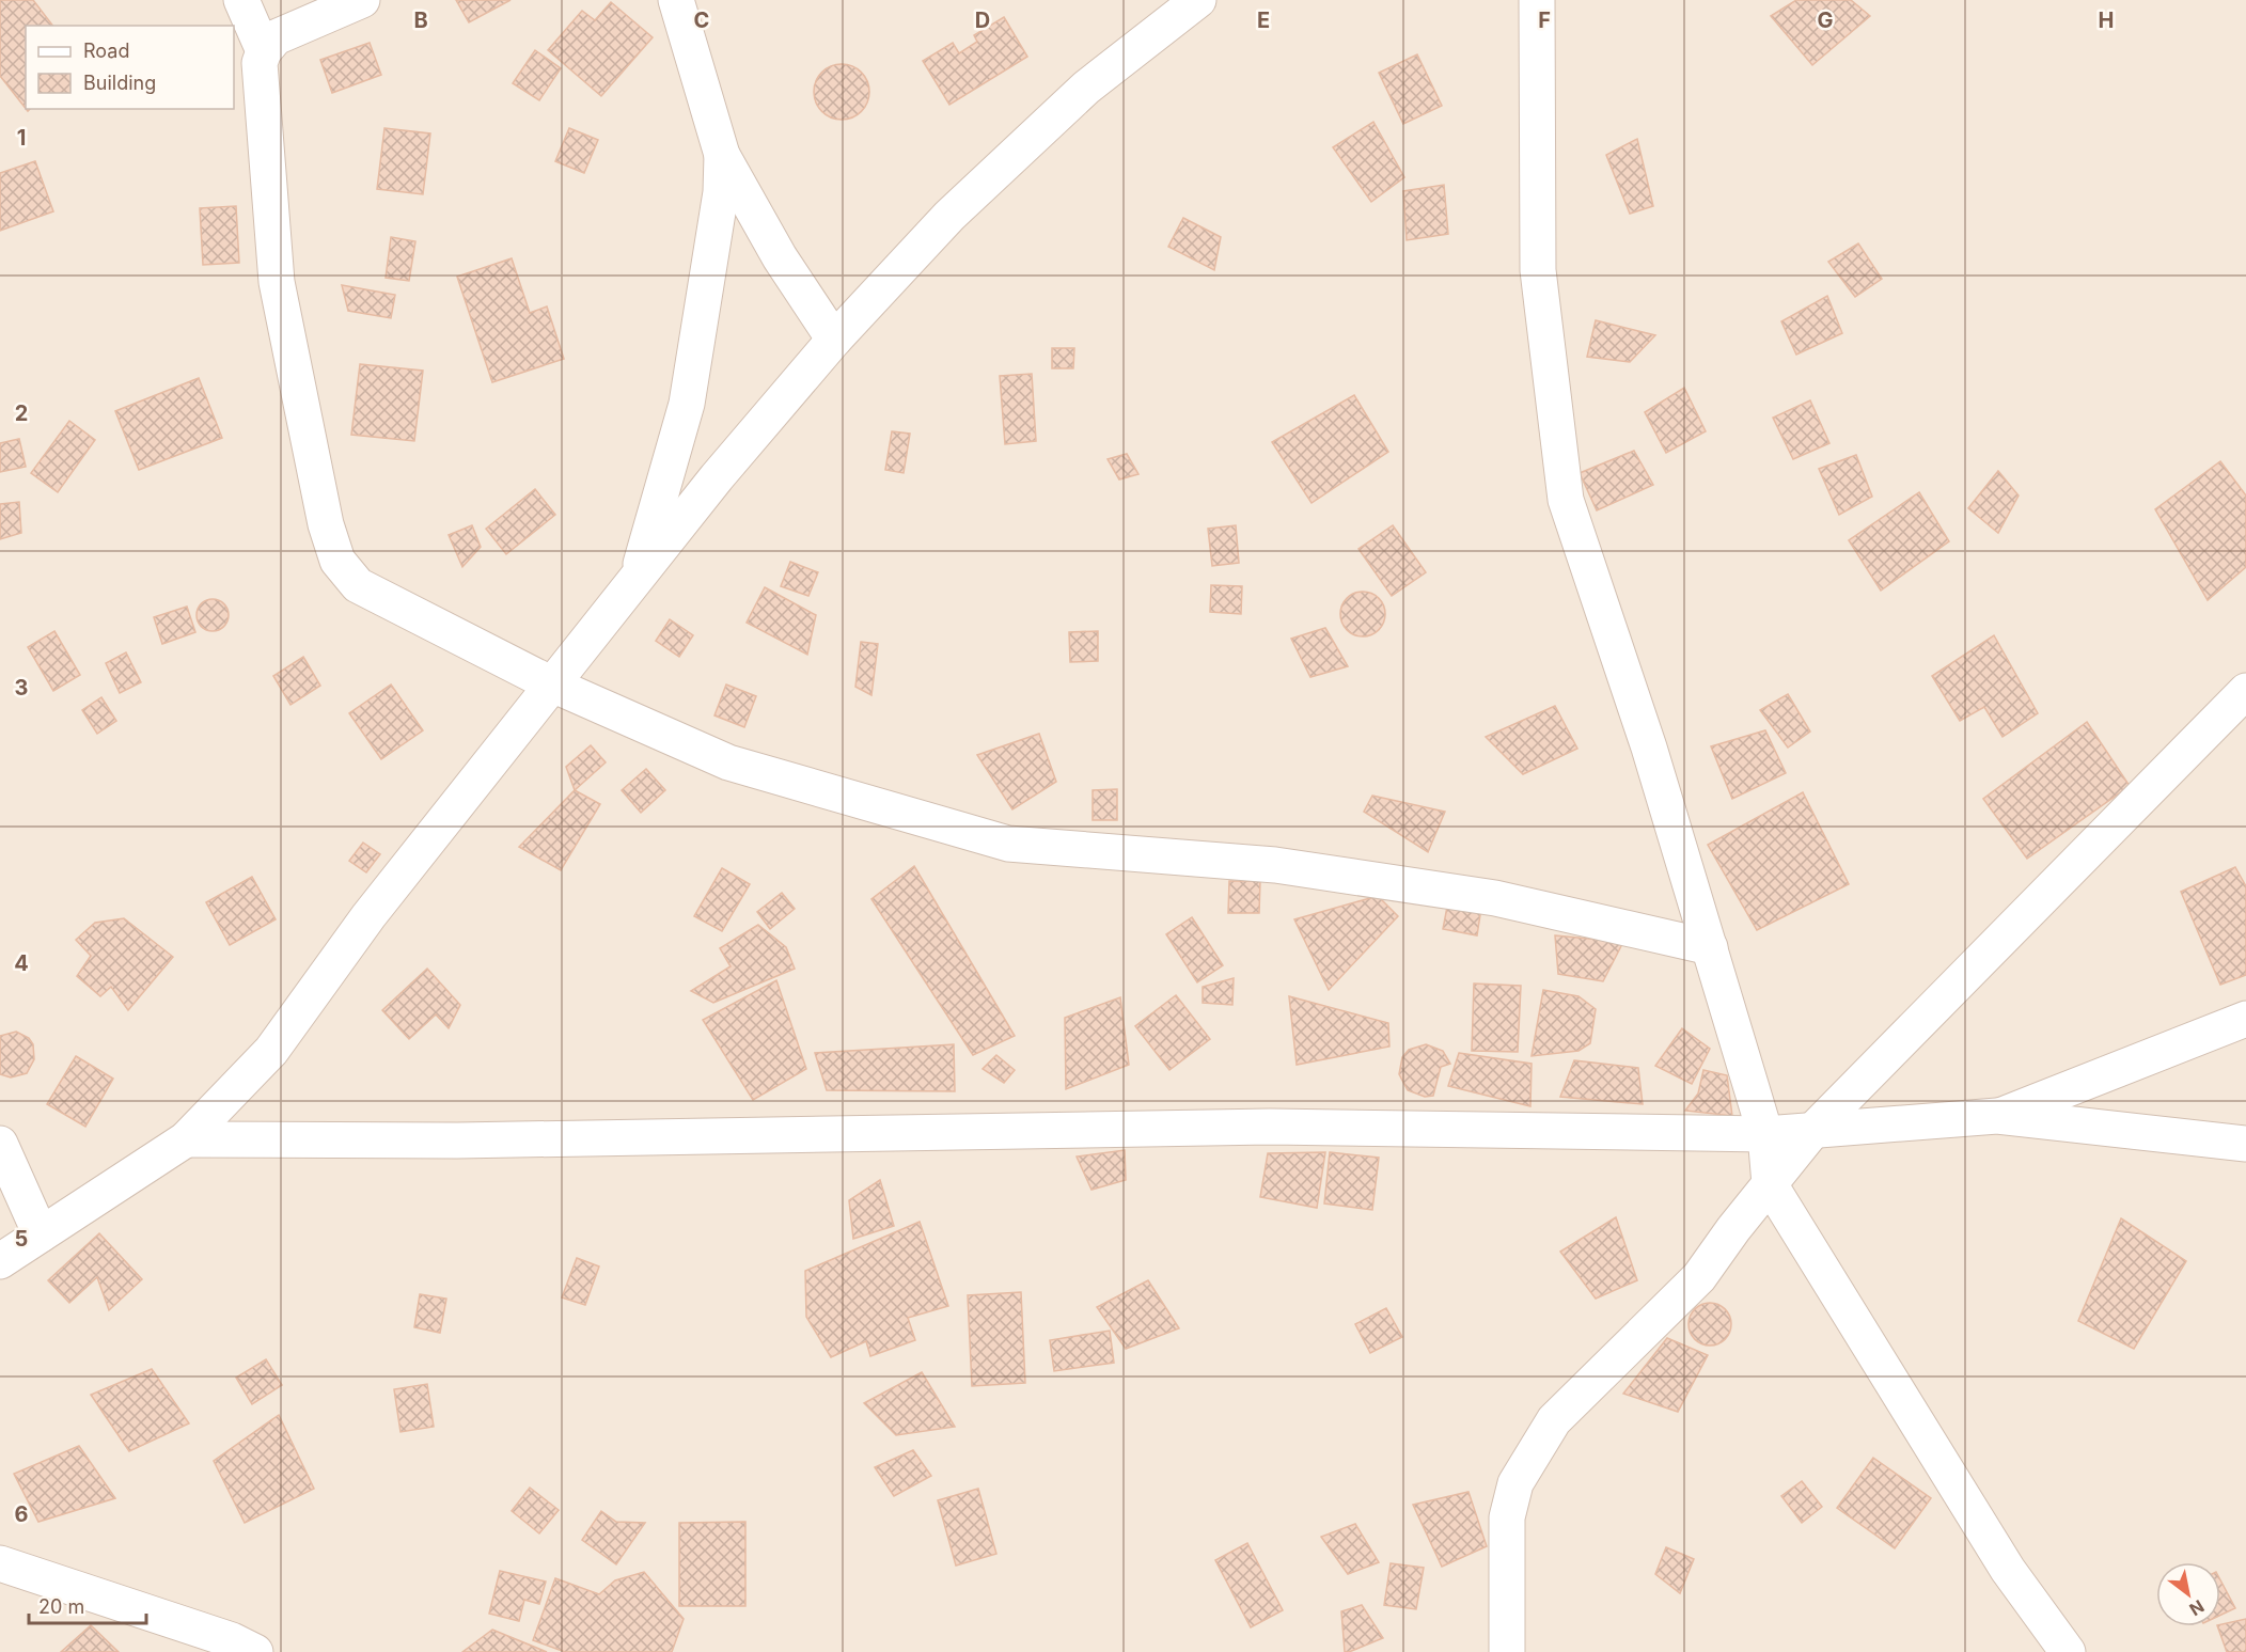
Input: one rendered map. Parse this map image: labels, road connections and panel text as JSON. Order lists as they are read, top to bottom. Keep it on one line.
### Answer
{"legend":["Road","Building"],"scale_bar":"20 m","north":"bottom right","grid":{"columns":["B","C","D","E","F","G","H"],"rows":["1","2","3","4","5","6"]}}
